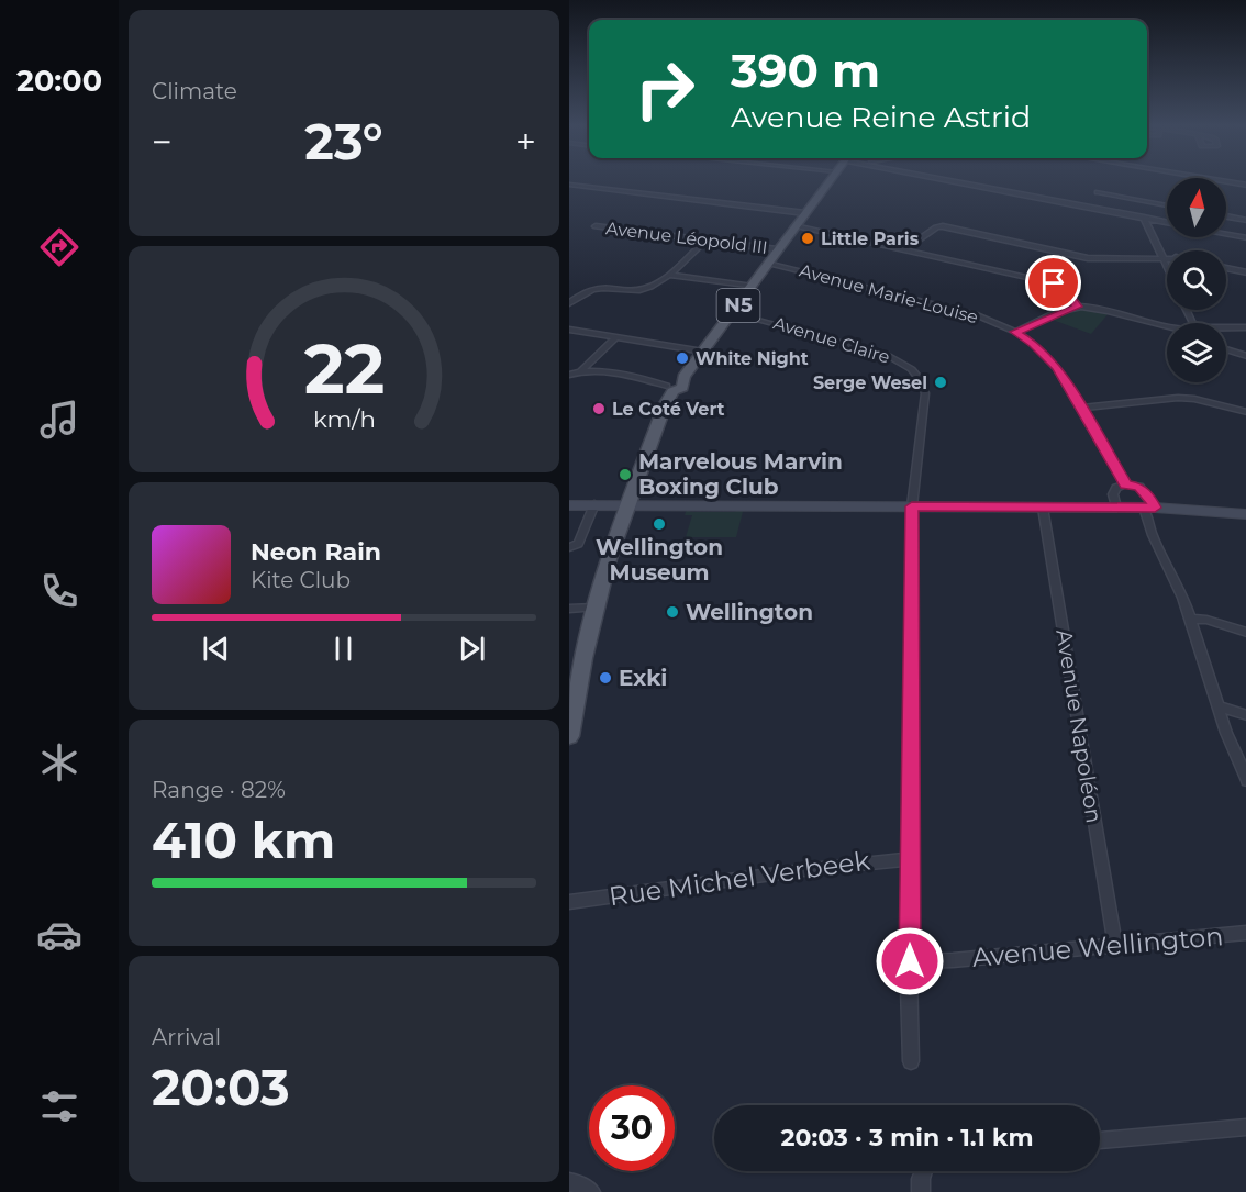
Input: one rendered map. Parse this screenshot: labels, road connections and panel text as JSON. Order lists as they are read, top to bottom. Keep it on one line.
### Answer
{"streets":{"main road":["N5"],"street":["Avenue Léopold III","Avenue Marie-Louise","Avenue Claire","Avenue Napoléon","Rue Michel Verbeek","Avenue Wellington"]},"crossings":[["Avenue Léopold III","N5"],["Avenue Marie-Louise","N5"],["N5","Avenue Claire"],["Avenue Claire","Rue Michel Verbeek"],["Avenue Claire","Avenue Wellington"],["Avenue Napoléon","Avenue Wellington"]],"places":["Little Paris","White Night","Serge Wesel","Le Coté Vert","Marvelous Marvin Boxing Club","Wellington Museum","Wellington","Exki"],"north":"top","page":{"tabs":"20:00","tile":["Climate",["Range · 82%","410 km"],["Arrival","20:03"]],"turn":["390 m","Avenue Reine Astrid"],"heat":["−","23°","+"],"song":["Neon Rain","Kite Club"],"limit":"30","trip":"20:03 · 3 min · 1.1 km","gauge":["22","km/h"]}}
